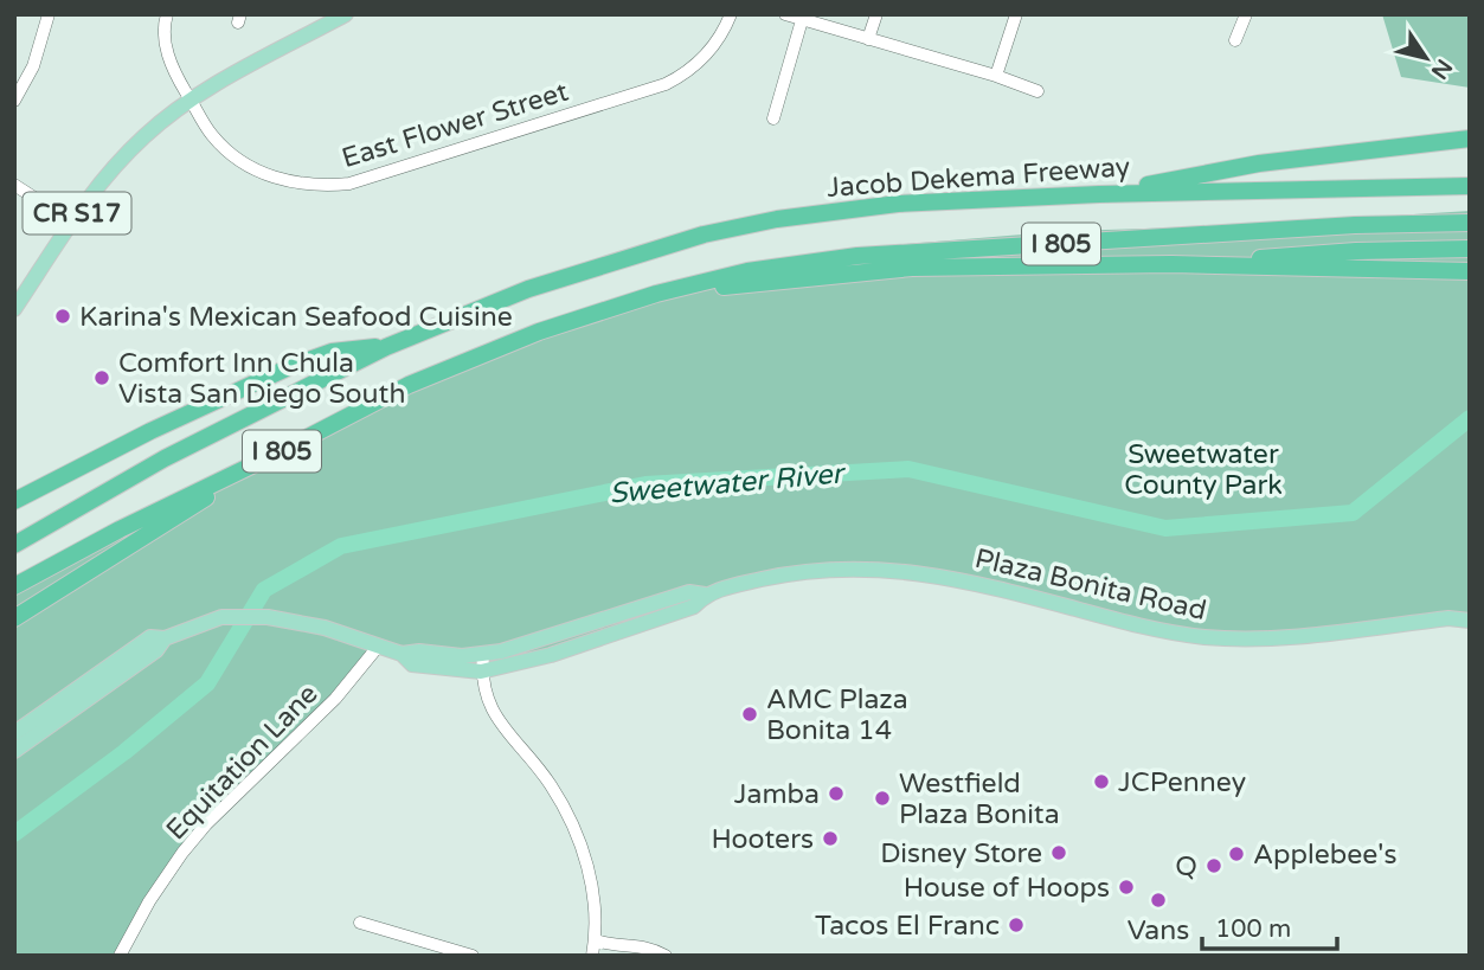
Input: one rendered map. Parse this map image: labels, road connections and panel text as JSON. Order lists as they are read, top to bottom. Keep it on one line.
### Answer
{"streets":{"highway":["Jacob Dekema Freeway","I 805"],"main road":["CR S17","Plaza Bonita Road"],"street":["East Flower Street","Equitation Lane"]},"crossings":[["East Flower Street","CR S17"],["Plaza Bonita Road","Equitation Lane"]],"water":["Sweetwater River"],"parks":["Sweetwater County Park"],"places":["Karina's Mexican Seafood Cuisine","Comfort Inn Chula Vista San Diego South","AMC Plaza Bonita 14","JCPenney","Jamba","Westfield Plaza Bonita","Hooters","Disney Store","Applebee's","Q","House of Hoops","Vans","Tacos El Franc"],"scale_bar":"100 m","north":"bottom right"}
